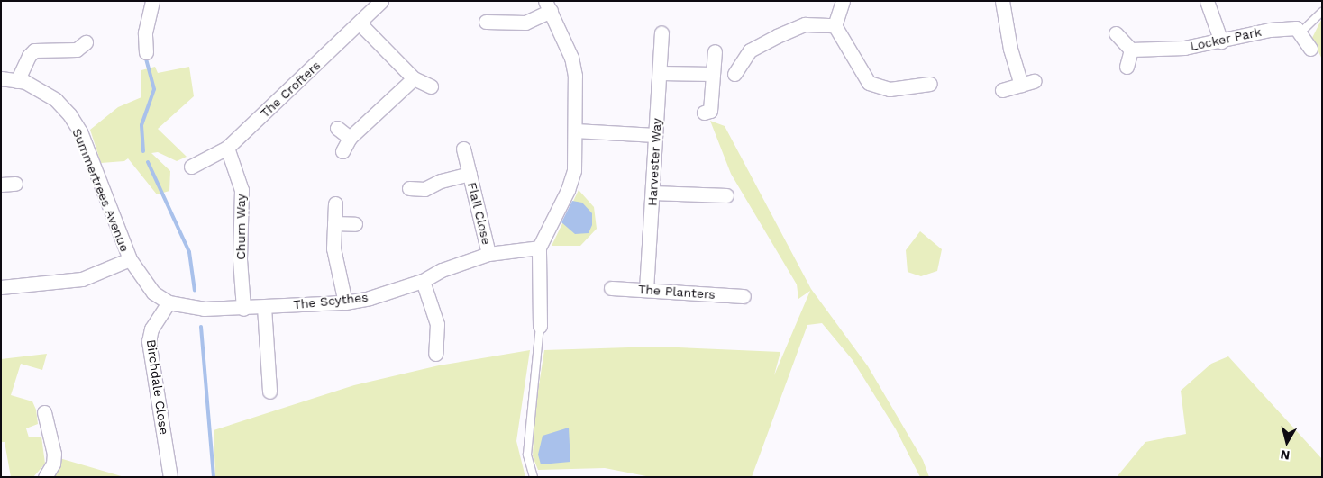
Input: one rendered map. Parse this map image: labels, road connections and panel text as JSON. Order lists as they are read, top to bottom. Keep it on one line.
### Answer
{"streets":{"street":["Locker Park","The Crofters","Harvester Way","Summertrees Avenue","Flail Close","Churn Way","The Planters","The Scythes","Birchdale Close"]},"crossings":[["The Crofters","Churn Way"],["Harvester Way","The Planters"],["Summertrees Avenue","The Scythes"],["Summertrees Avenue","Birchdale Close"],["Flail Close","The Scythes"],["Churn Way","The Scythes"],["The Scythes","Birchdale Close"]],"north":"bottom"}
